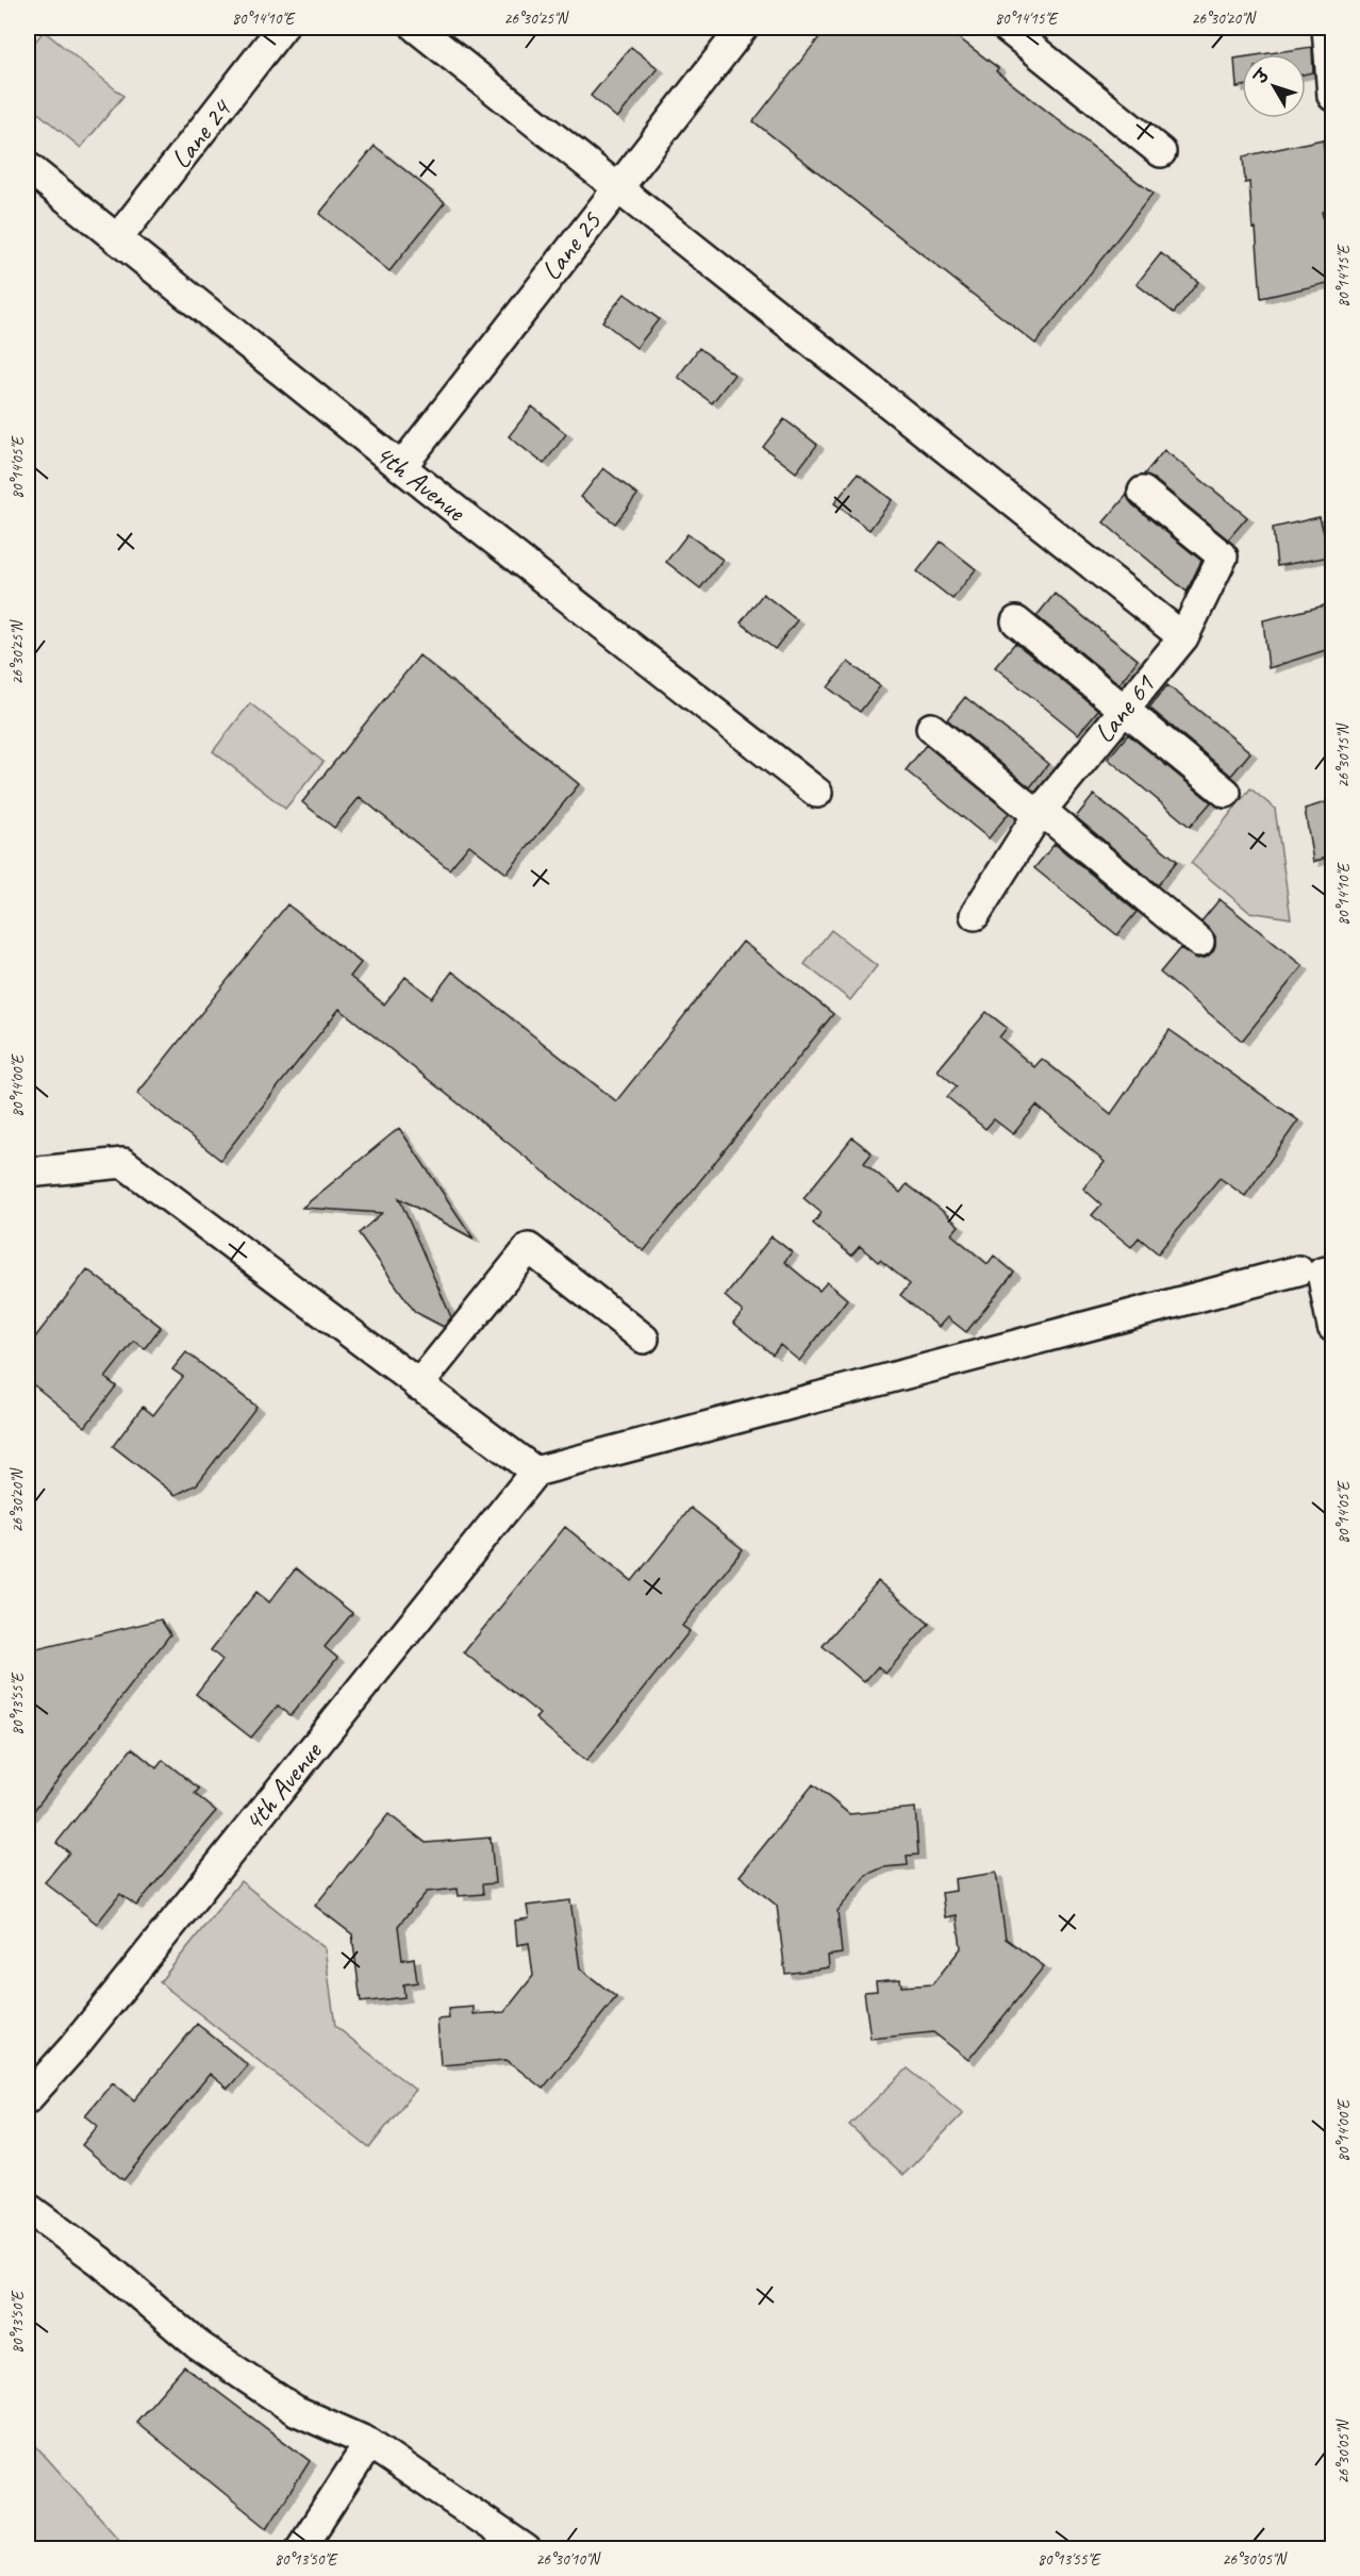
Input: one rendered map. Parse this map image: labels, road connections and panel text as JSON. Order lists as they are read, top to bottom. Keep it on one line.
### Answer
{"streets":{"street":["Lane 24","Lane 25","4th Avenue","Lane 61"]},"crossings":[["Lane 24","4th Avenue"],["Lane 25","4th Avenue"]],"north":"top left","coordinates":["80°14'10\"E","26°30'25\"N","80°14'15\"E","26°30'20\"N","80°14'05\"E","26°30'15\"N","80°14'00\"E","80°13'55\"E","80°13'50\"E","26°30'05\"N","26°30'10\"N"]}
